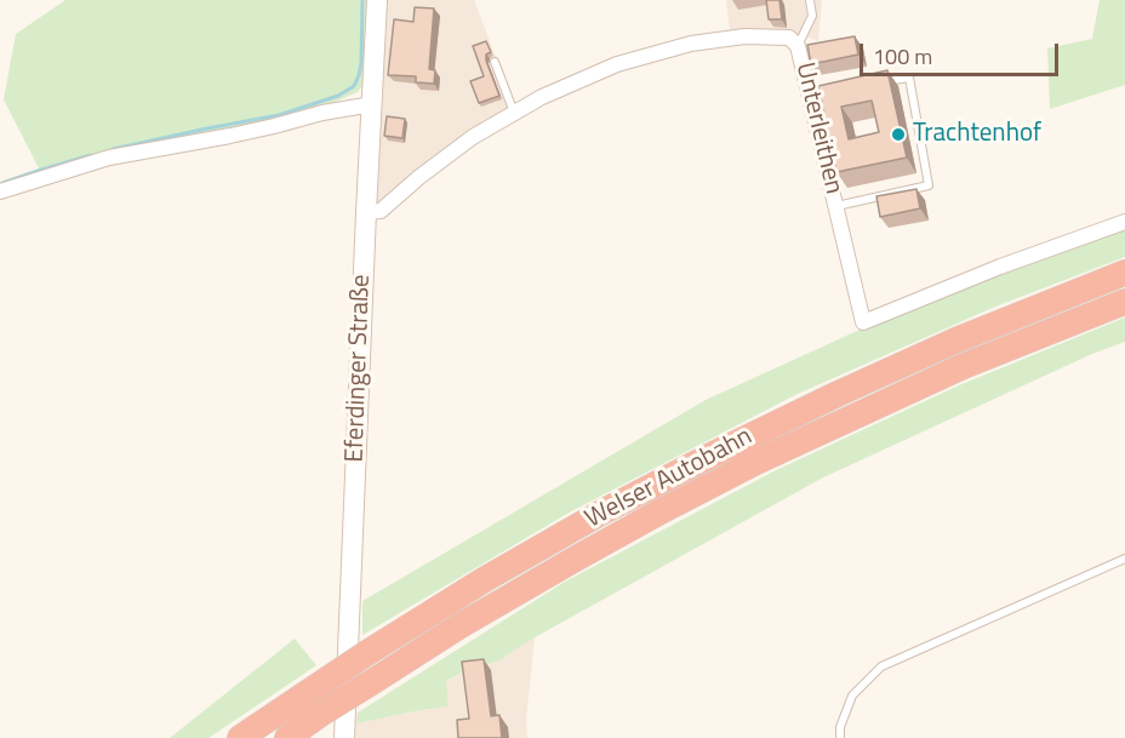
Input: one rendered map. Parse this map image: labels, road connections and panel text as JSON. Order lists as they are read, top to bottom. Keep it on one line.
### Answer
{"streets":{"highway":["Welser Autobahn"],"main road":["Eferdinger Straße"],"street":["Unterleithen"]},"crossings":[["Unterleithen","Eferdinger Straße"]],"places":["Trachtenhof"],"scale_bar":"100 m"}
